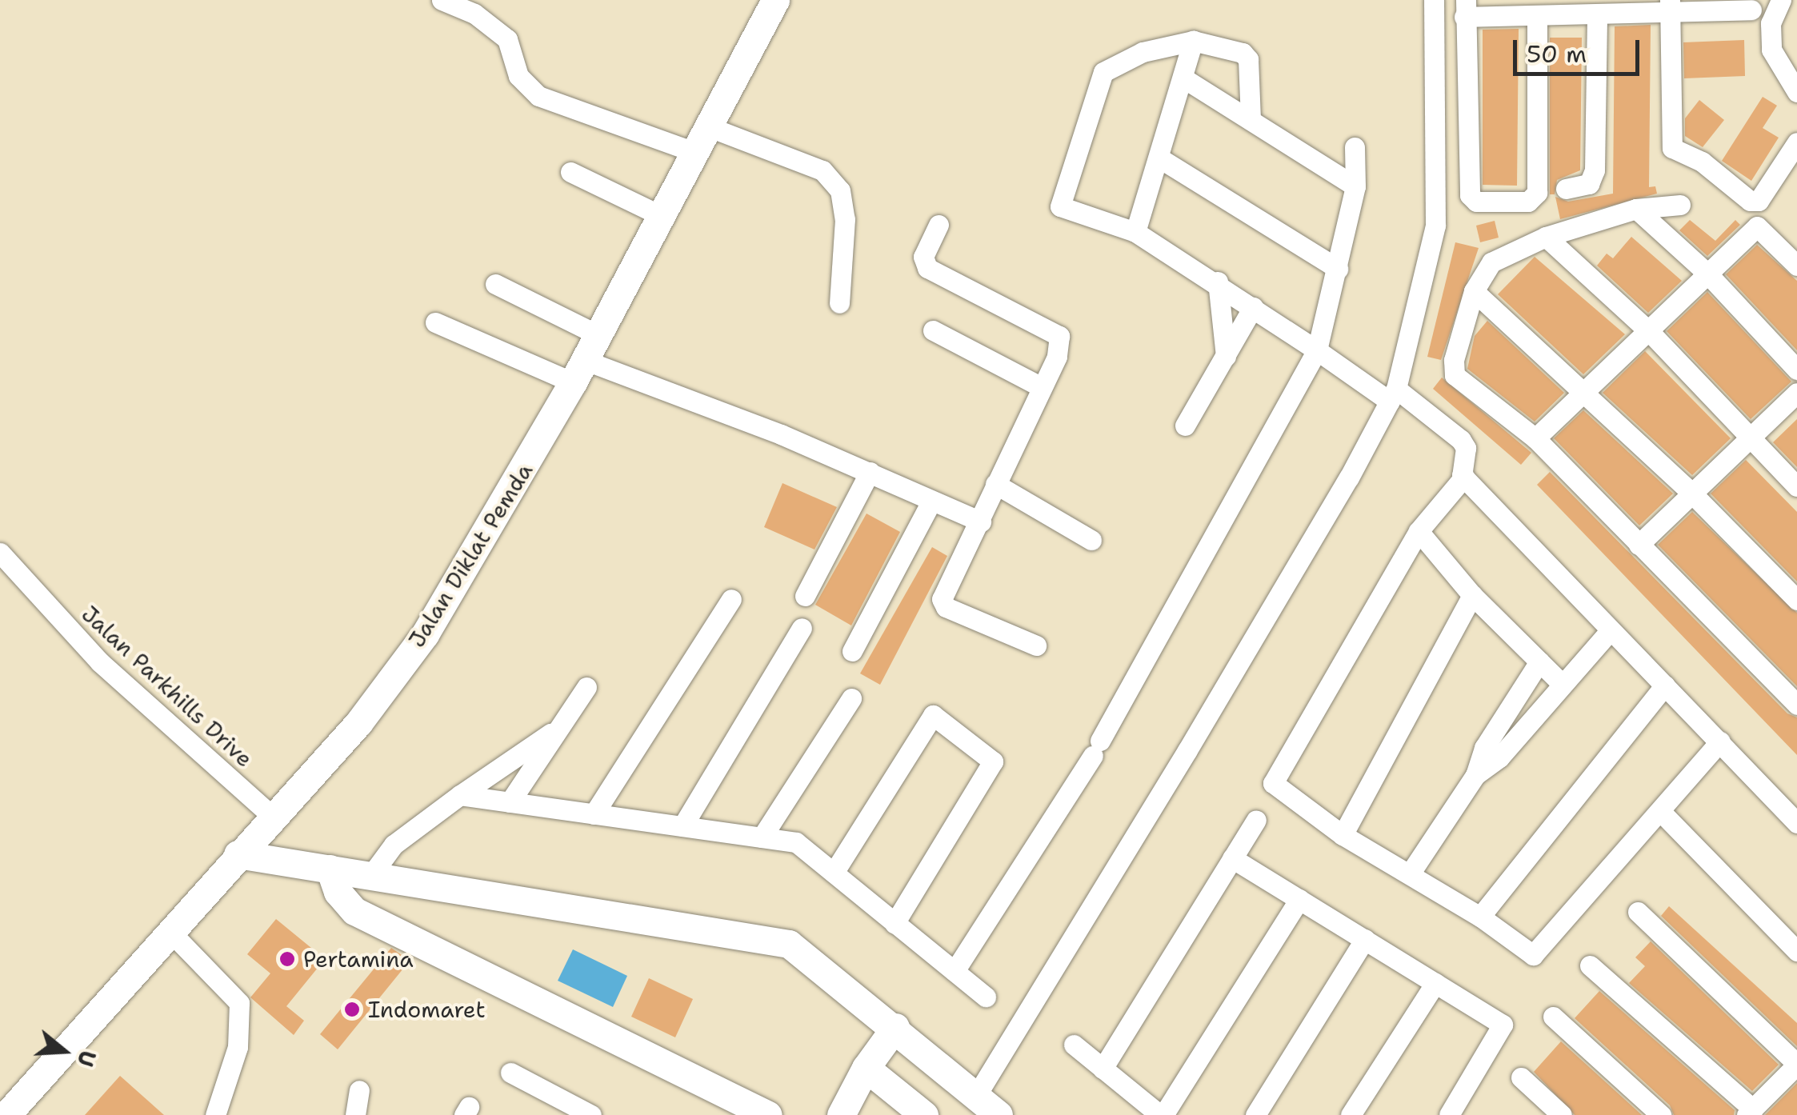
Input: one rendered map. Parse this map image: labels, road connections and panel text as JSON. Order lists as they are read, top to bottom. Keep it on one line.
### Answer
{"streets":{"street":["Jalan Diklat Pemda","Jalan Parkhills Drive"]},"crossings":[["Jalan Diklat Pemda","Jalan Parkhills Drive"]],"places":["Pertamina","Indomaret"],"scale_bar":"50 m","north":"right"}
